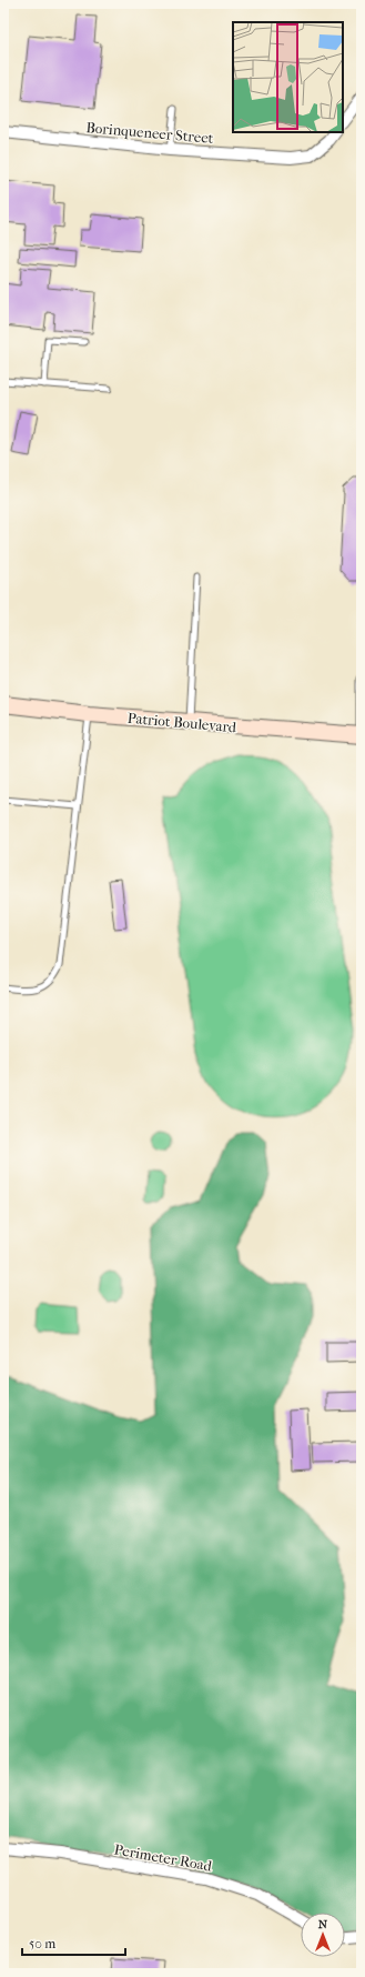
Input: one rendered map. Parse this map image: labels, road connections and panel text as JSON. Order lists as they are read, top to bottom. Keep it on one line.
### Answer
{"streets":{"street":["Borinqueneer Street","Patriot Boulevard","Perimeter Road"]},"scale_bar":"50 m","north":"top"}
